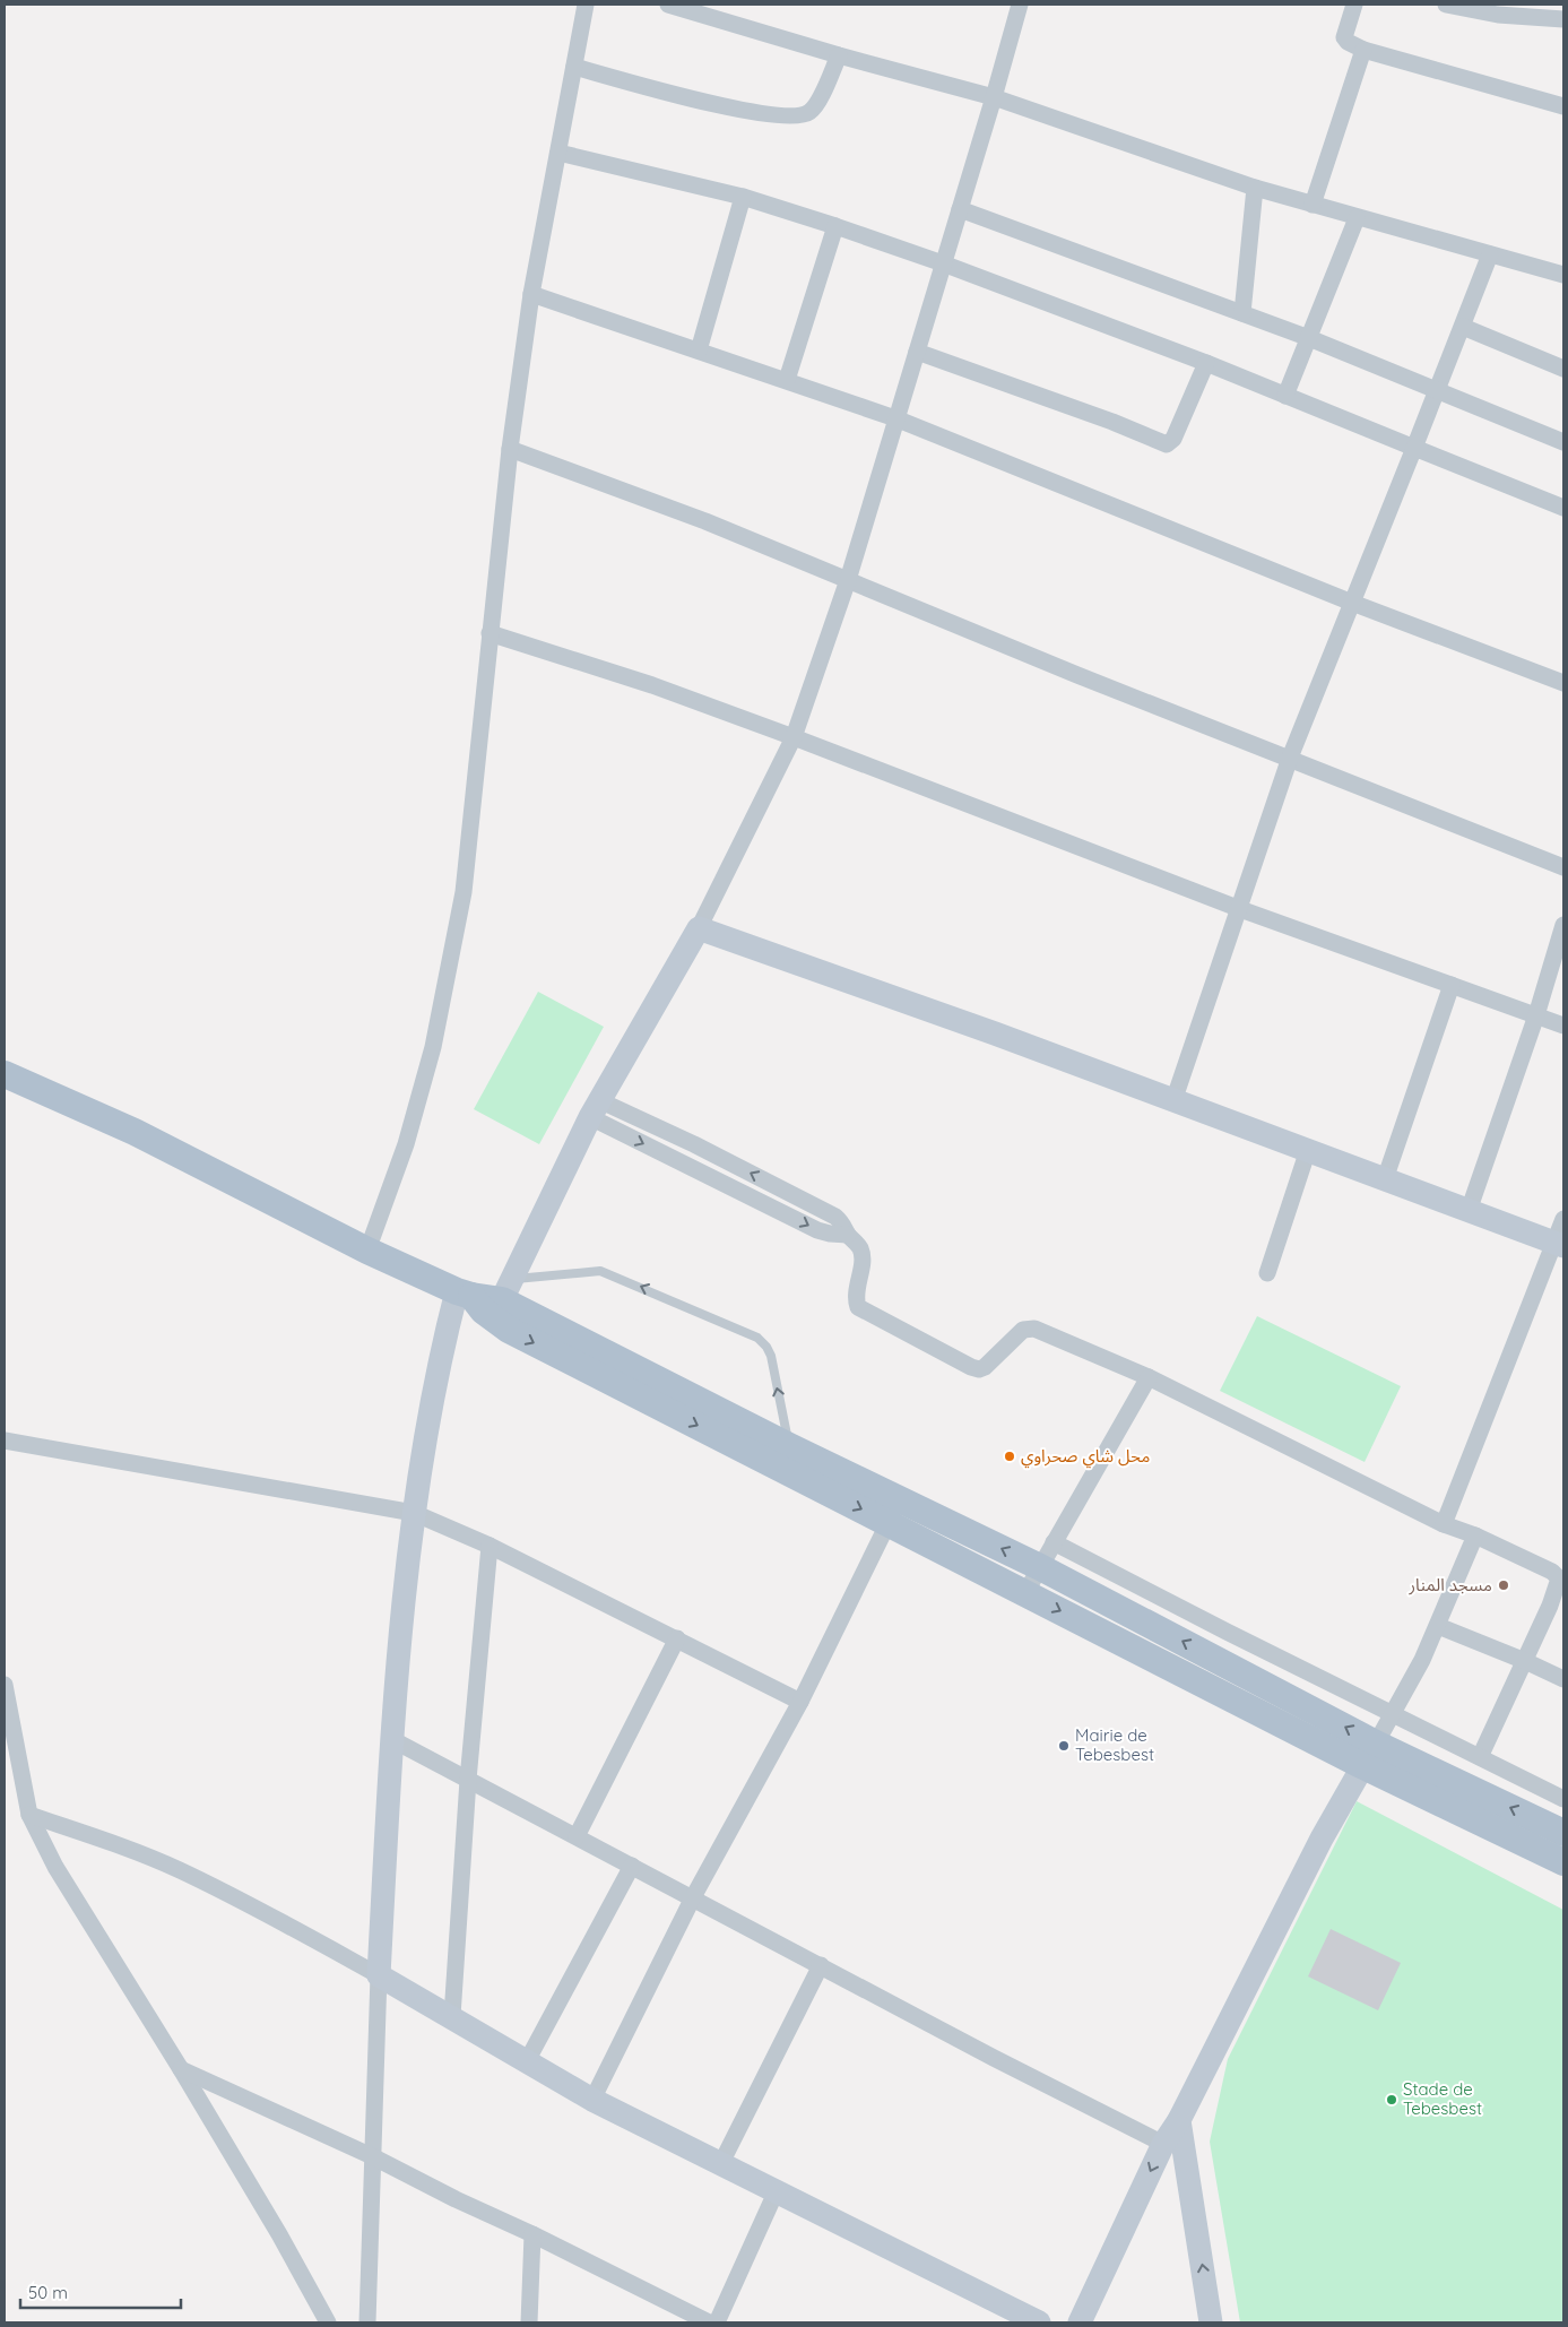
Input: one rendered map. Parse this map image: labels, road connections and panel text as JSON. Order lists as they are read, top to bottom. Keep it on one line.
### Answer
{"places":["محل شاي صحراوي","مسجد المنار","Mairie de Tebesbest","Stade de Tebesbest"],"scale_bar":"50 m"}
